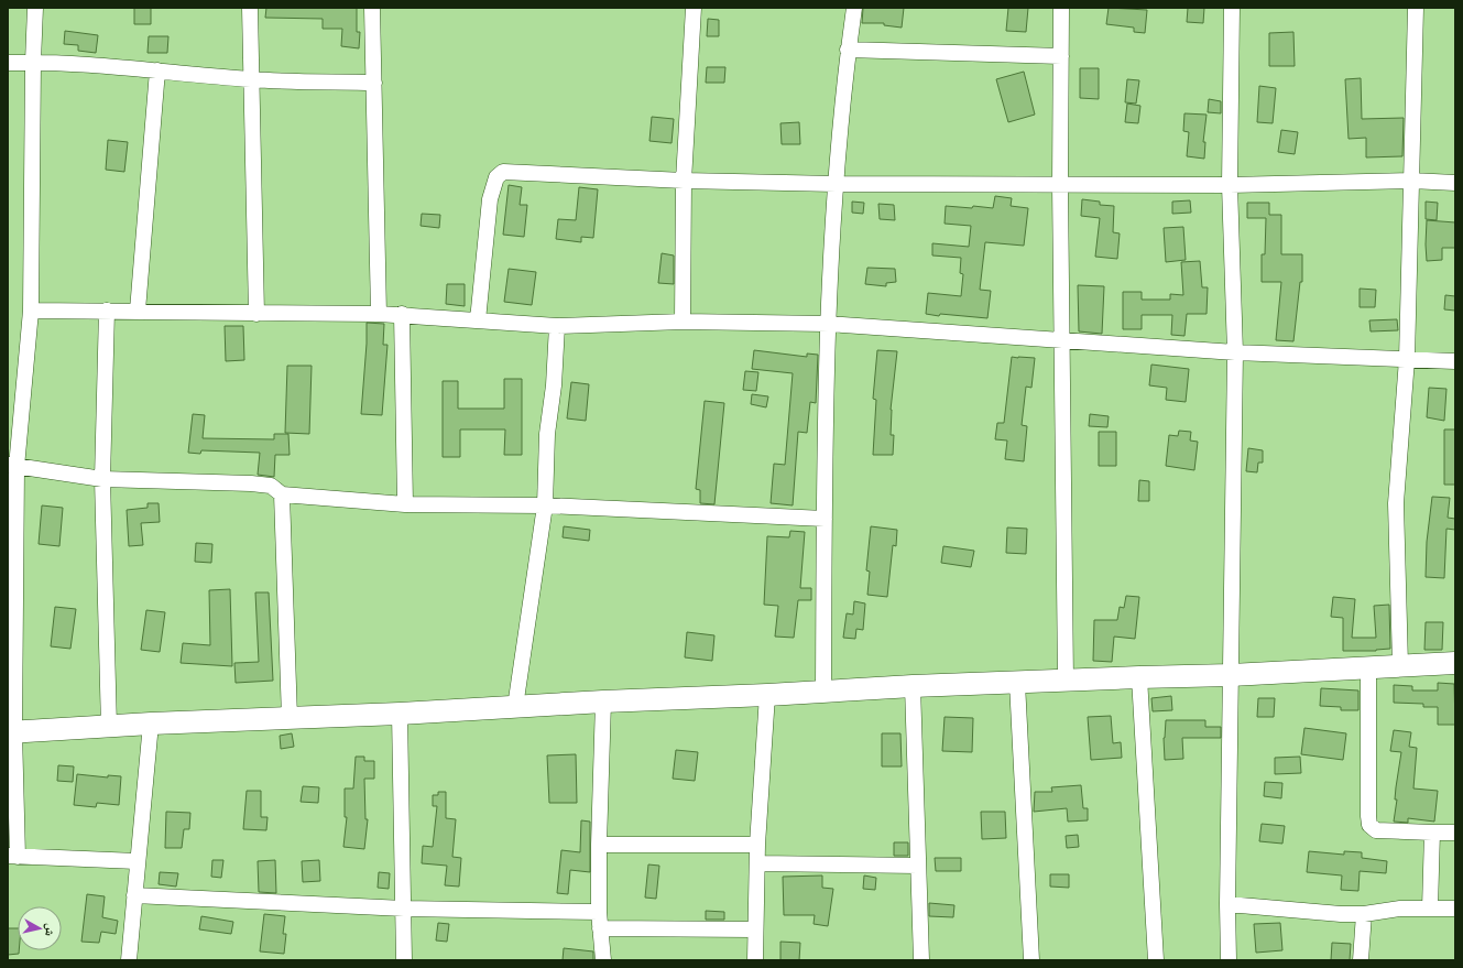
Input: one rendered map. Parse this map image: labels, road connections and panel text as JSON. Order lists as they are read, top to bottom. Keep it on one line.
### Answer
{"north":"right"}
